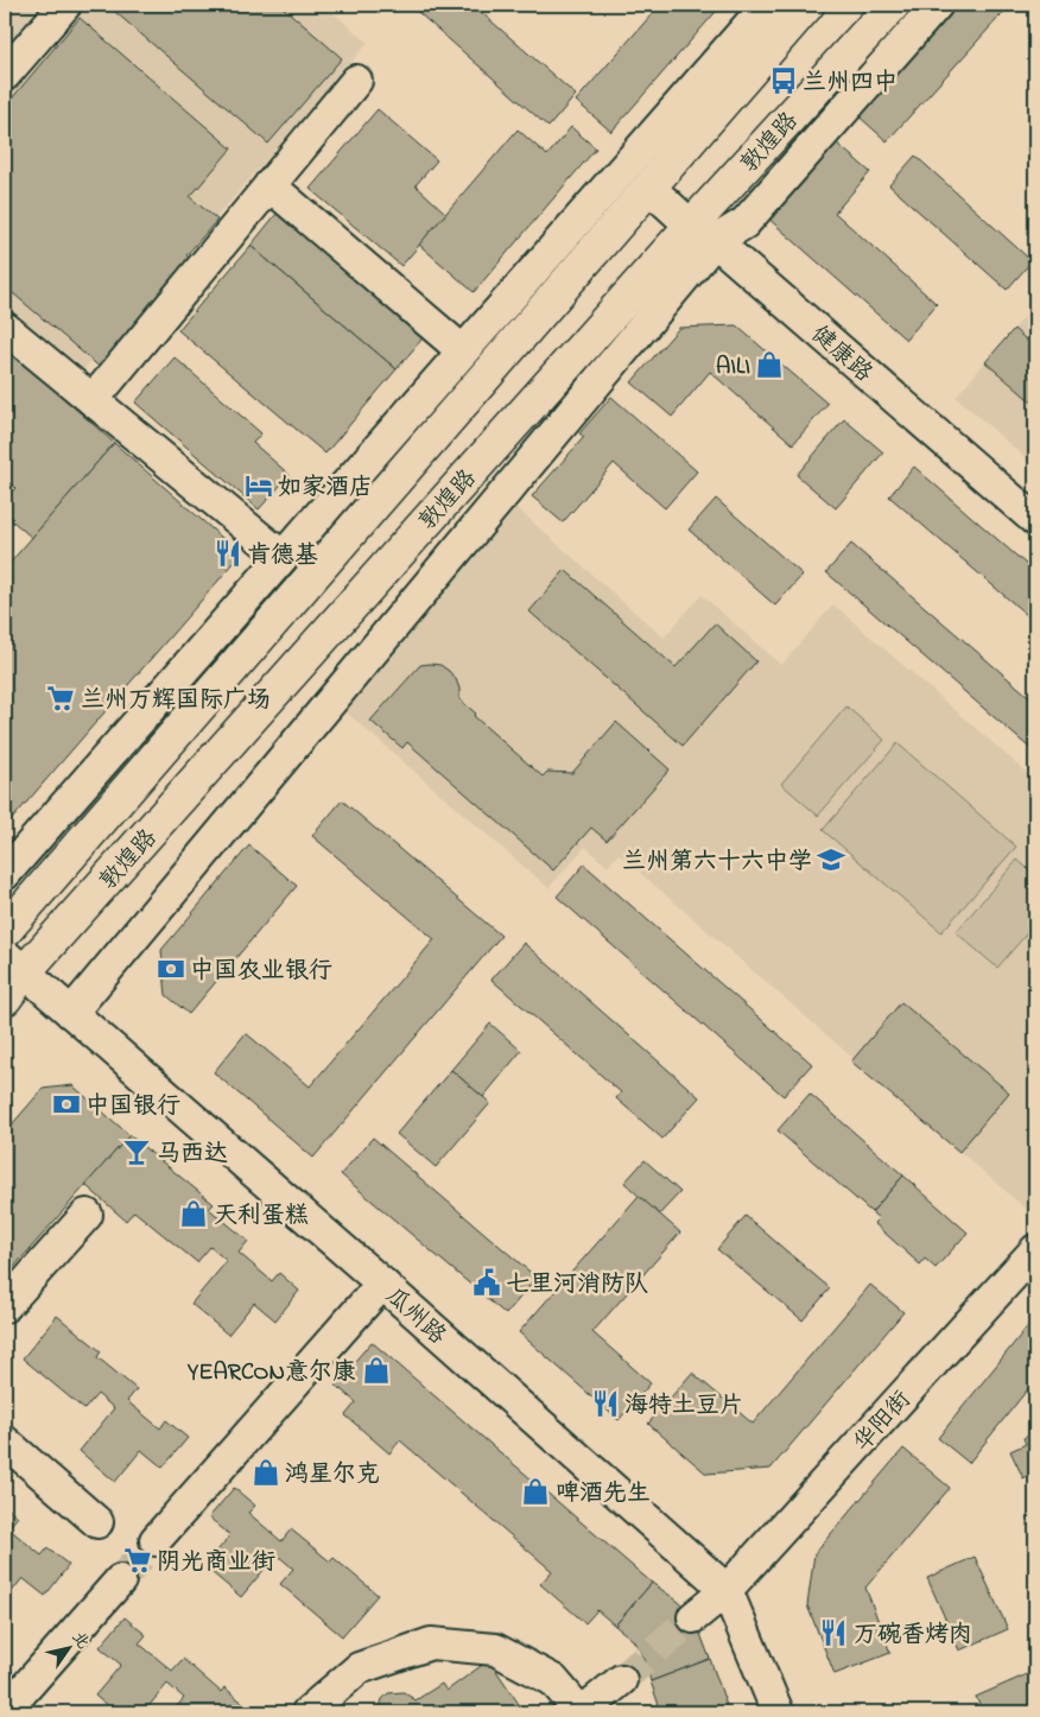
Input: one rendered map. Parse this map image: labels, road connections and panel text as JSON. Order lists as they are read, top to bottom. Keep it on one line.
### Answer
{"streets":{"main road":["敦煌路"],"street":["健康路","瓜州路","华阳街"]},"crossings":[["敦煌路","健康路"],["敦煌路","瓜州路"],["瓜州路","华阳街"]],"places":{"bus stop":["兰州四中"],"shop":["AILI","天利蛋糕","YEARCON意尔康","鸿星尔克","啤酒先生"],"hotel":["如家酒店"],"restaurant":["肯德基","海特土豆片","万碗香烤肉"],"supermarket":["兰州万辉国际广场","阴光商业街"],"school or university":["兰州第六十六中学"],"bank":["中国农业银行","中国银行"],"bar":["马西达"],"public building":["七里河消防队"]},"north":"top right"}
